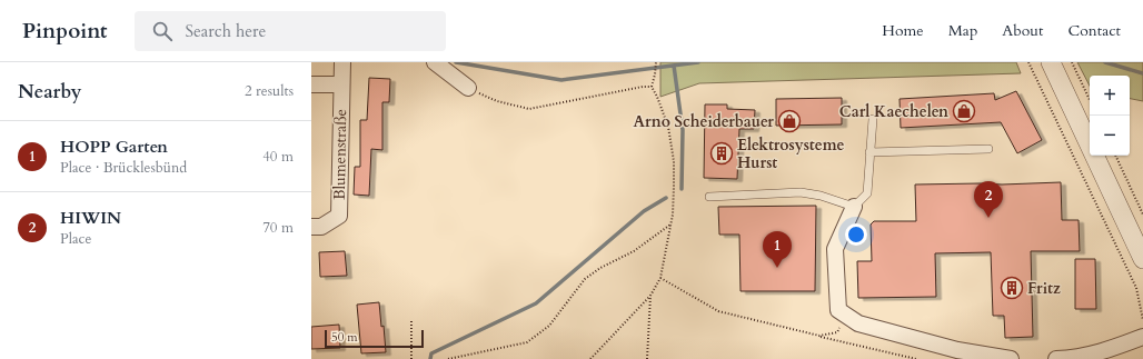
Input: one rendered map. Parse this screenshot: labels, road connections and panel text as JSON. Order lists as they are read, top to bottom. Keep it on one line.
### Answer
{"streets":{"street":["Blumenstraße"]},"places":{"shop":["Carl Kaechelen","Arno Scheiderbauer"],"building":["Elektrosysteme Hurst","Fritz"]},"scale_bar":"50 m","page":{"header":"Pinpoint","search":"Search here","nav":["Home","Map","About","Contact"],"heading":["Nearby","2 results"],"map_buttons":["+","−"],"list":[{"mark":"1","name":"HOPP Garten","note":"Place · Brücklesbünd","value":"40 m"},{"mark":"2","name":"HIWIN","note":"Place","value":"70 m"}],"pins":["2","1"],"scale":"50 m"}}
